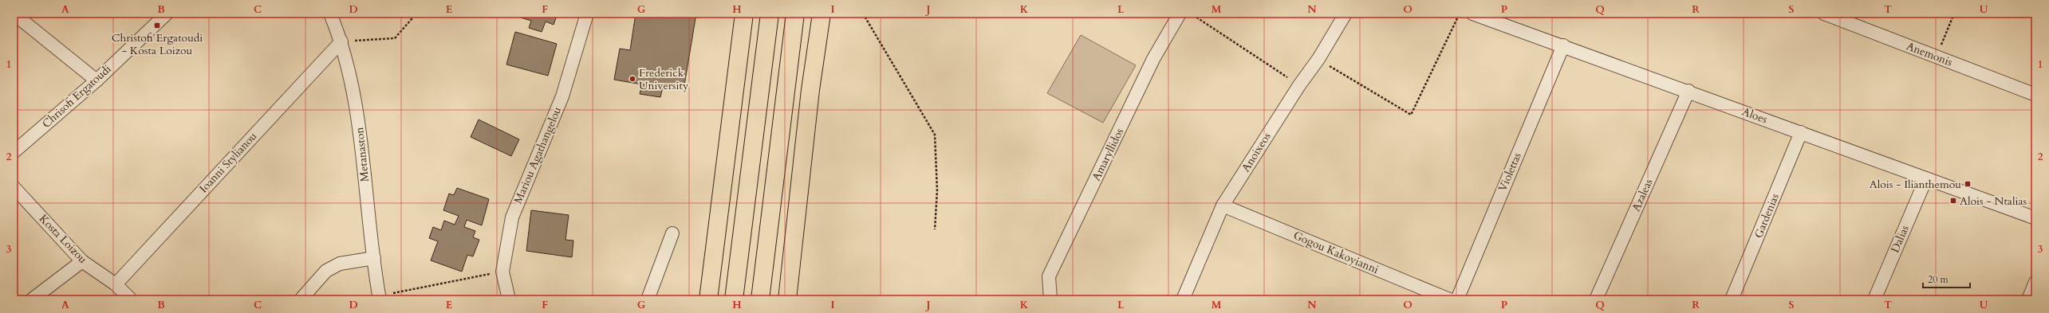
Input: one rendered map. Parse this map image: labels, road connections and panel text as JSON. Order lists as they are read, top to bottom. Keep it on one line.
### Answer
{"streets":{"street":["Anemonis","Chrisofi Ergatoudi","Aloes","Anoixeos","Metanaston","Amaryllidos","Mariou Agathangelou","Ioanni Stylianou","Violettas","Azaleas","Gardenias","Kosta Loizou","Dalias","Gogou Kakoyianni"]},"crossings":[["Aloes","Violettas"],["Aloes","Azaleas"],["Aloes","Gardenias"],["Aloes","Dalias"],["Anoixeos","Gogou Kakoyianni"],["Metanaston","Ioanni Stylianou"],["Ioanni Stylianou","Kosta Loizou"]],"places":{"transit":["Christofi Ergatoudi - Kosta Loizou","Alois - Ilianthemou","Alois - Ntalias"],"other":["Frederick University"]},"scale_bar":"20 m","grid":{"columns":["A","B","C","D","E","F","G","H","I","J","K","L","M","N","O","P","Q","R","S","T","U"],"rows":["1","2","3"]}}
